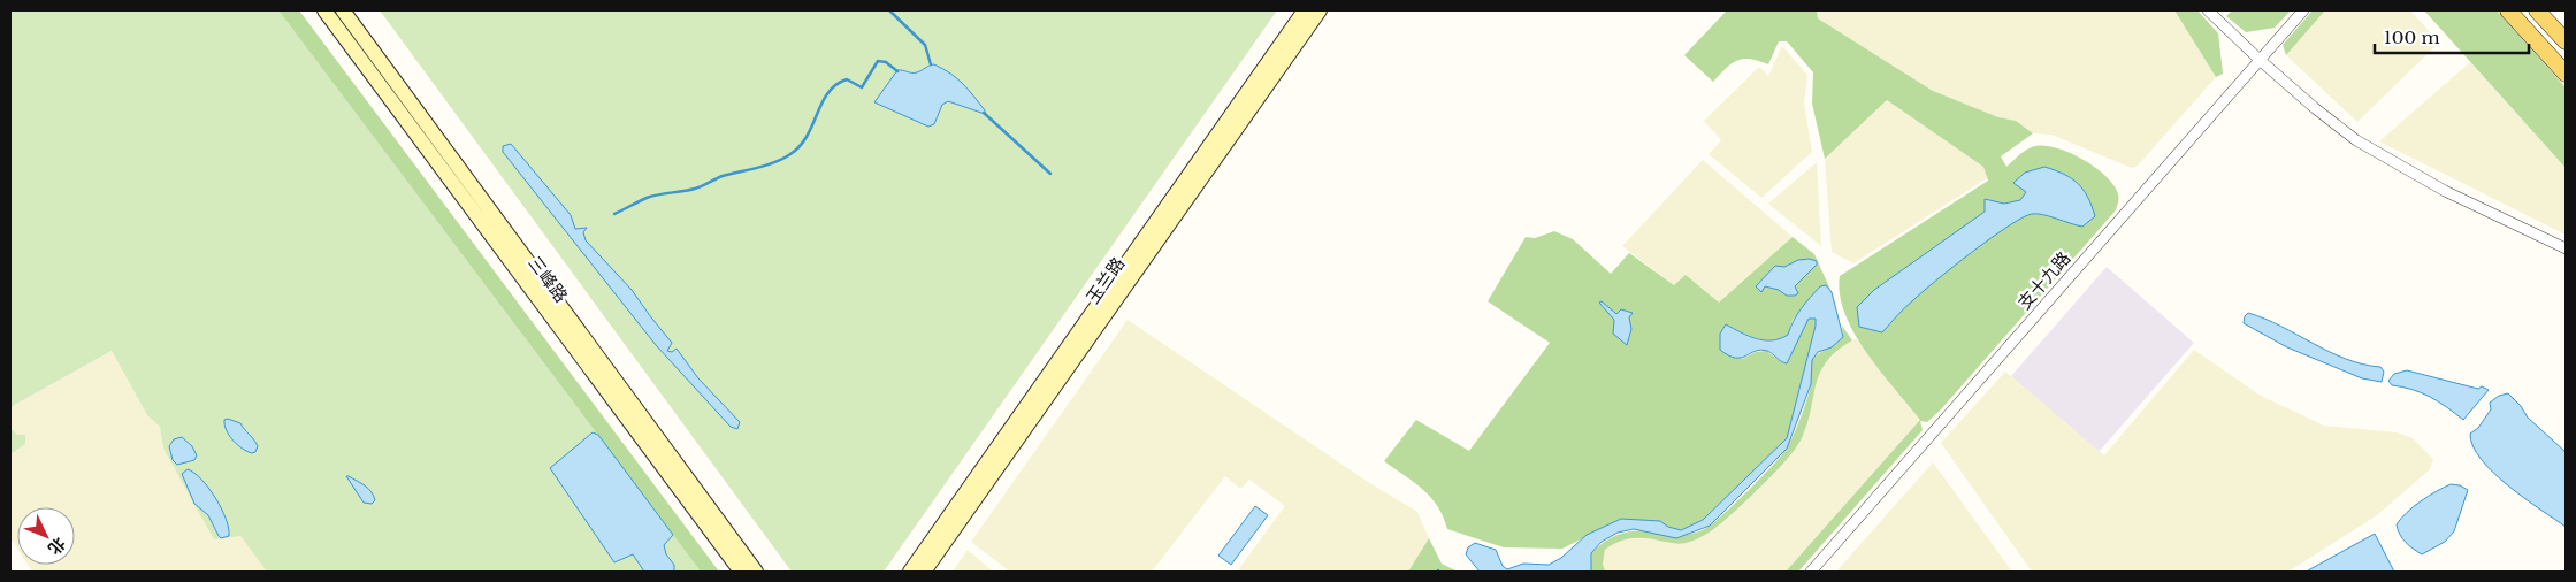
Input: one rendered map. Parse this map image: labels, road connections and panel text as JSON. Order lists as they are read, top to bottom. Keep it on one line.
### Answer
{"streets":{"main road":["三峰路","玉兰路"],"street":["支十九路"]},"scale_bar":"100 m","north":"bottom right"}
